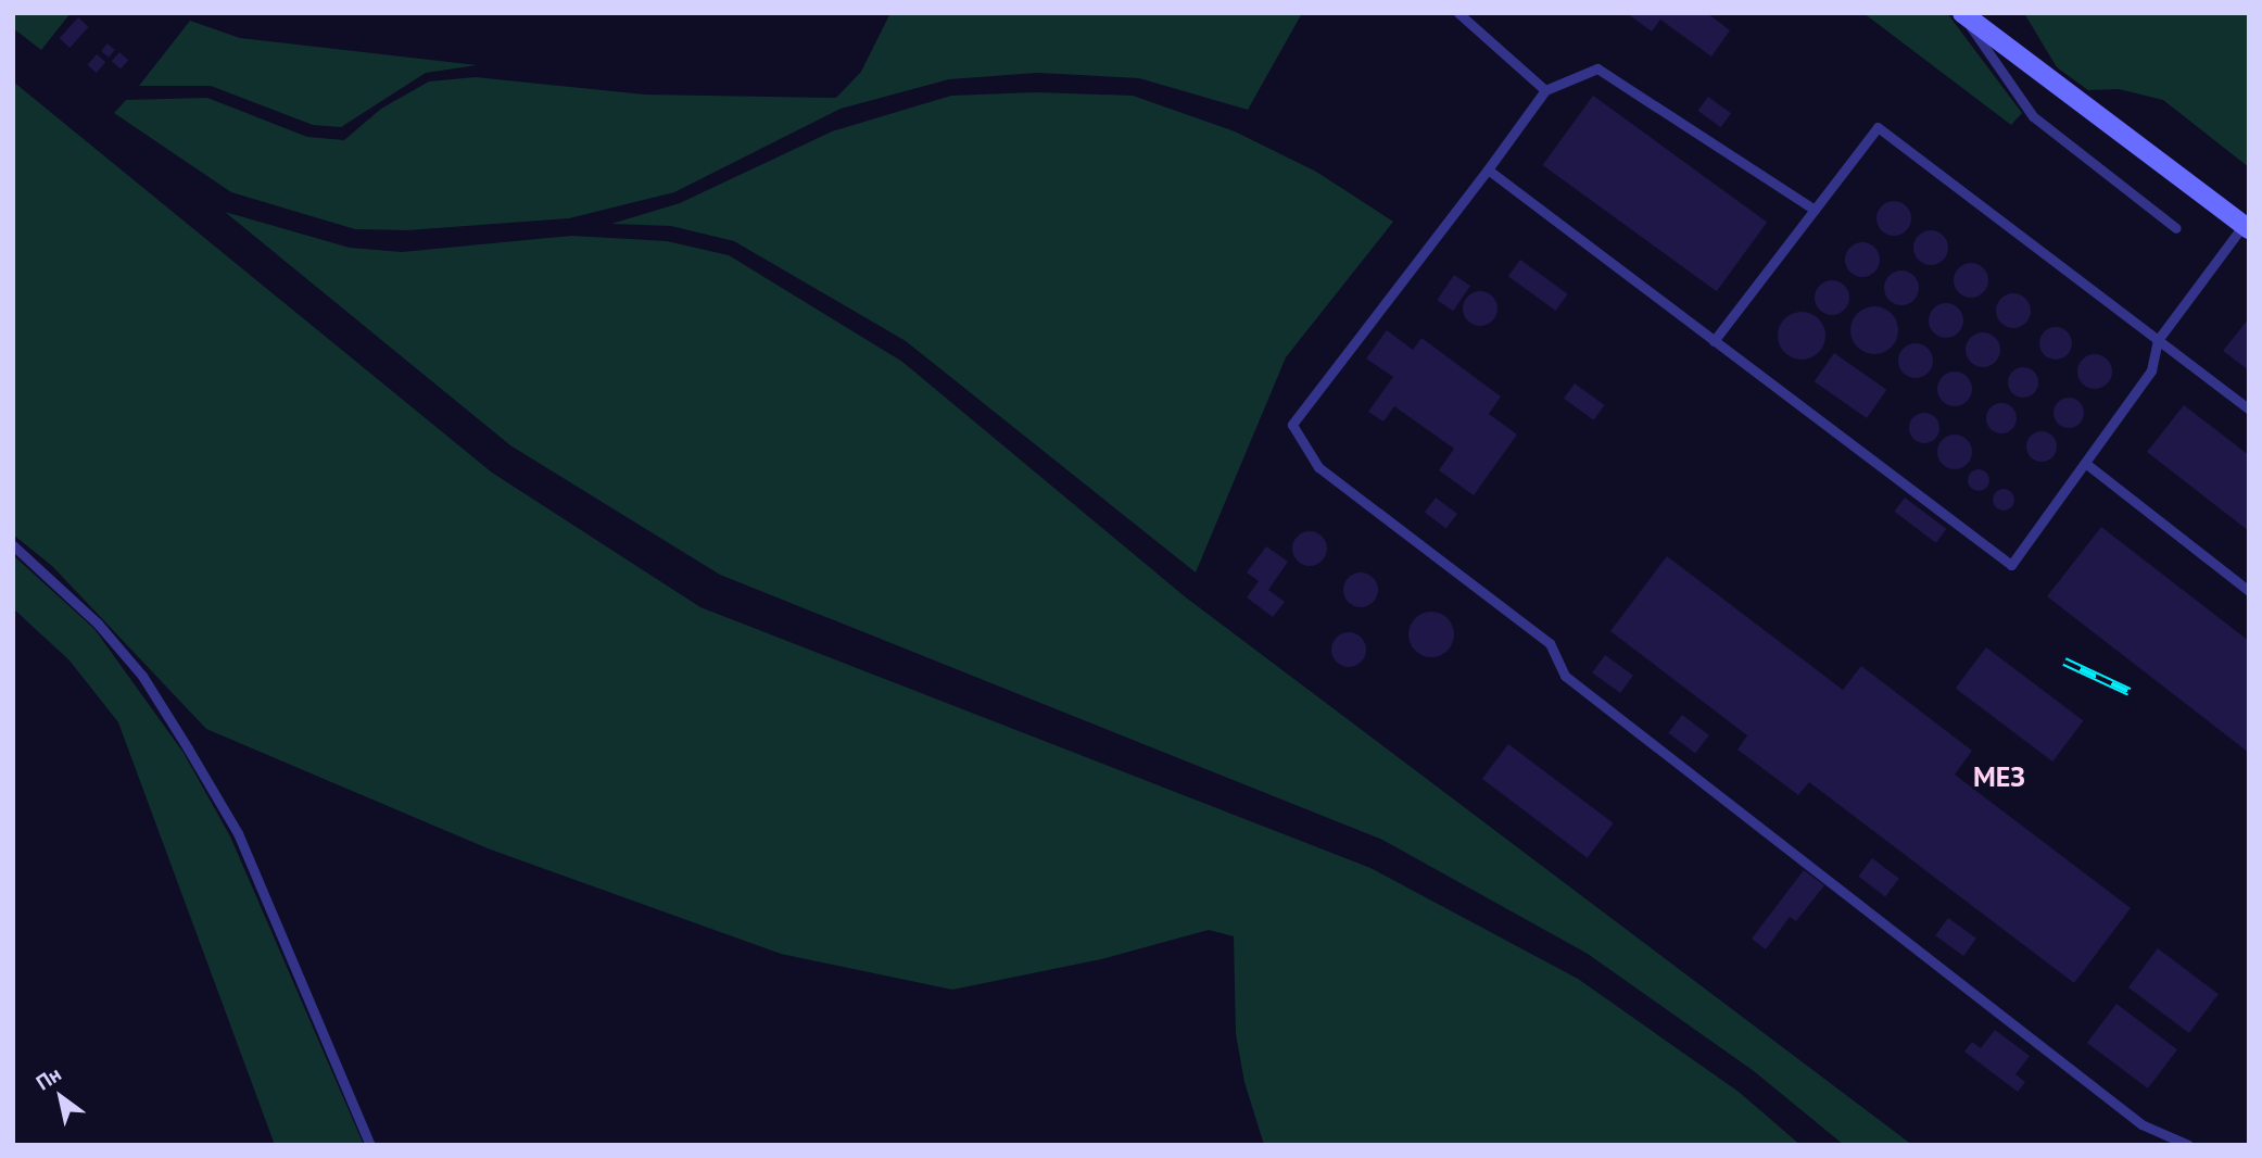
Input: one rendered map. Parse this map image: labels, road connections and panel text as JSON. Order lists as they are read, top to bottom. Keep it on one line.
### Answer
{"districts":["МЕЗ"],"north":"top left"}
